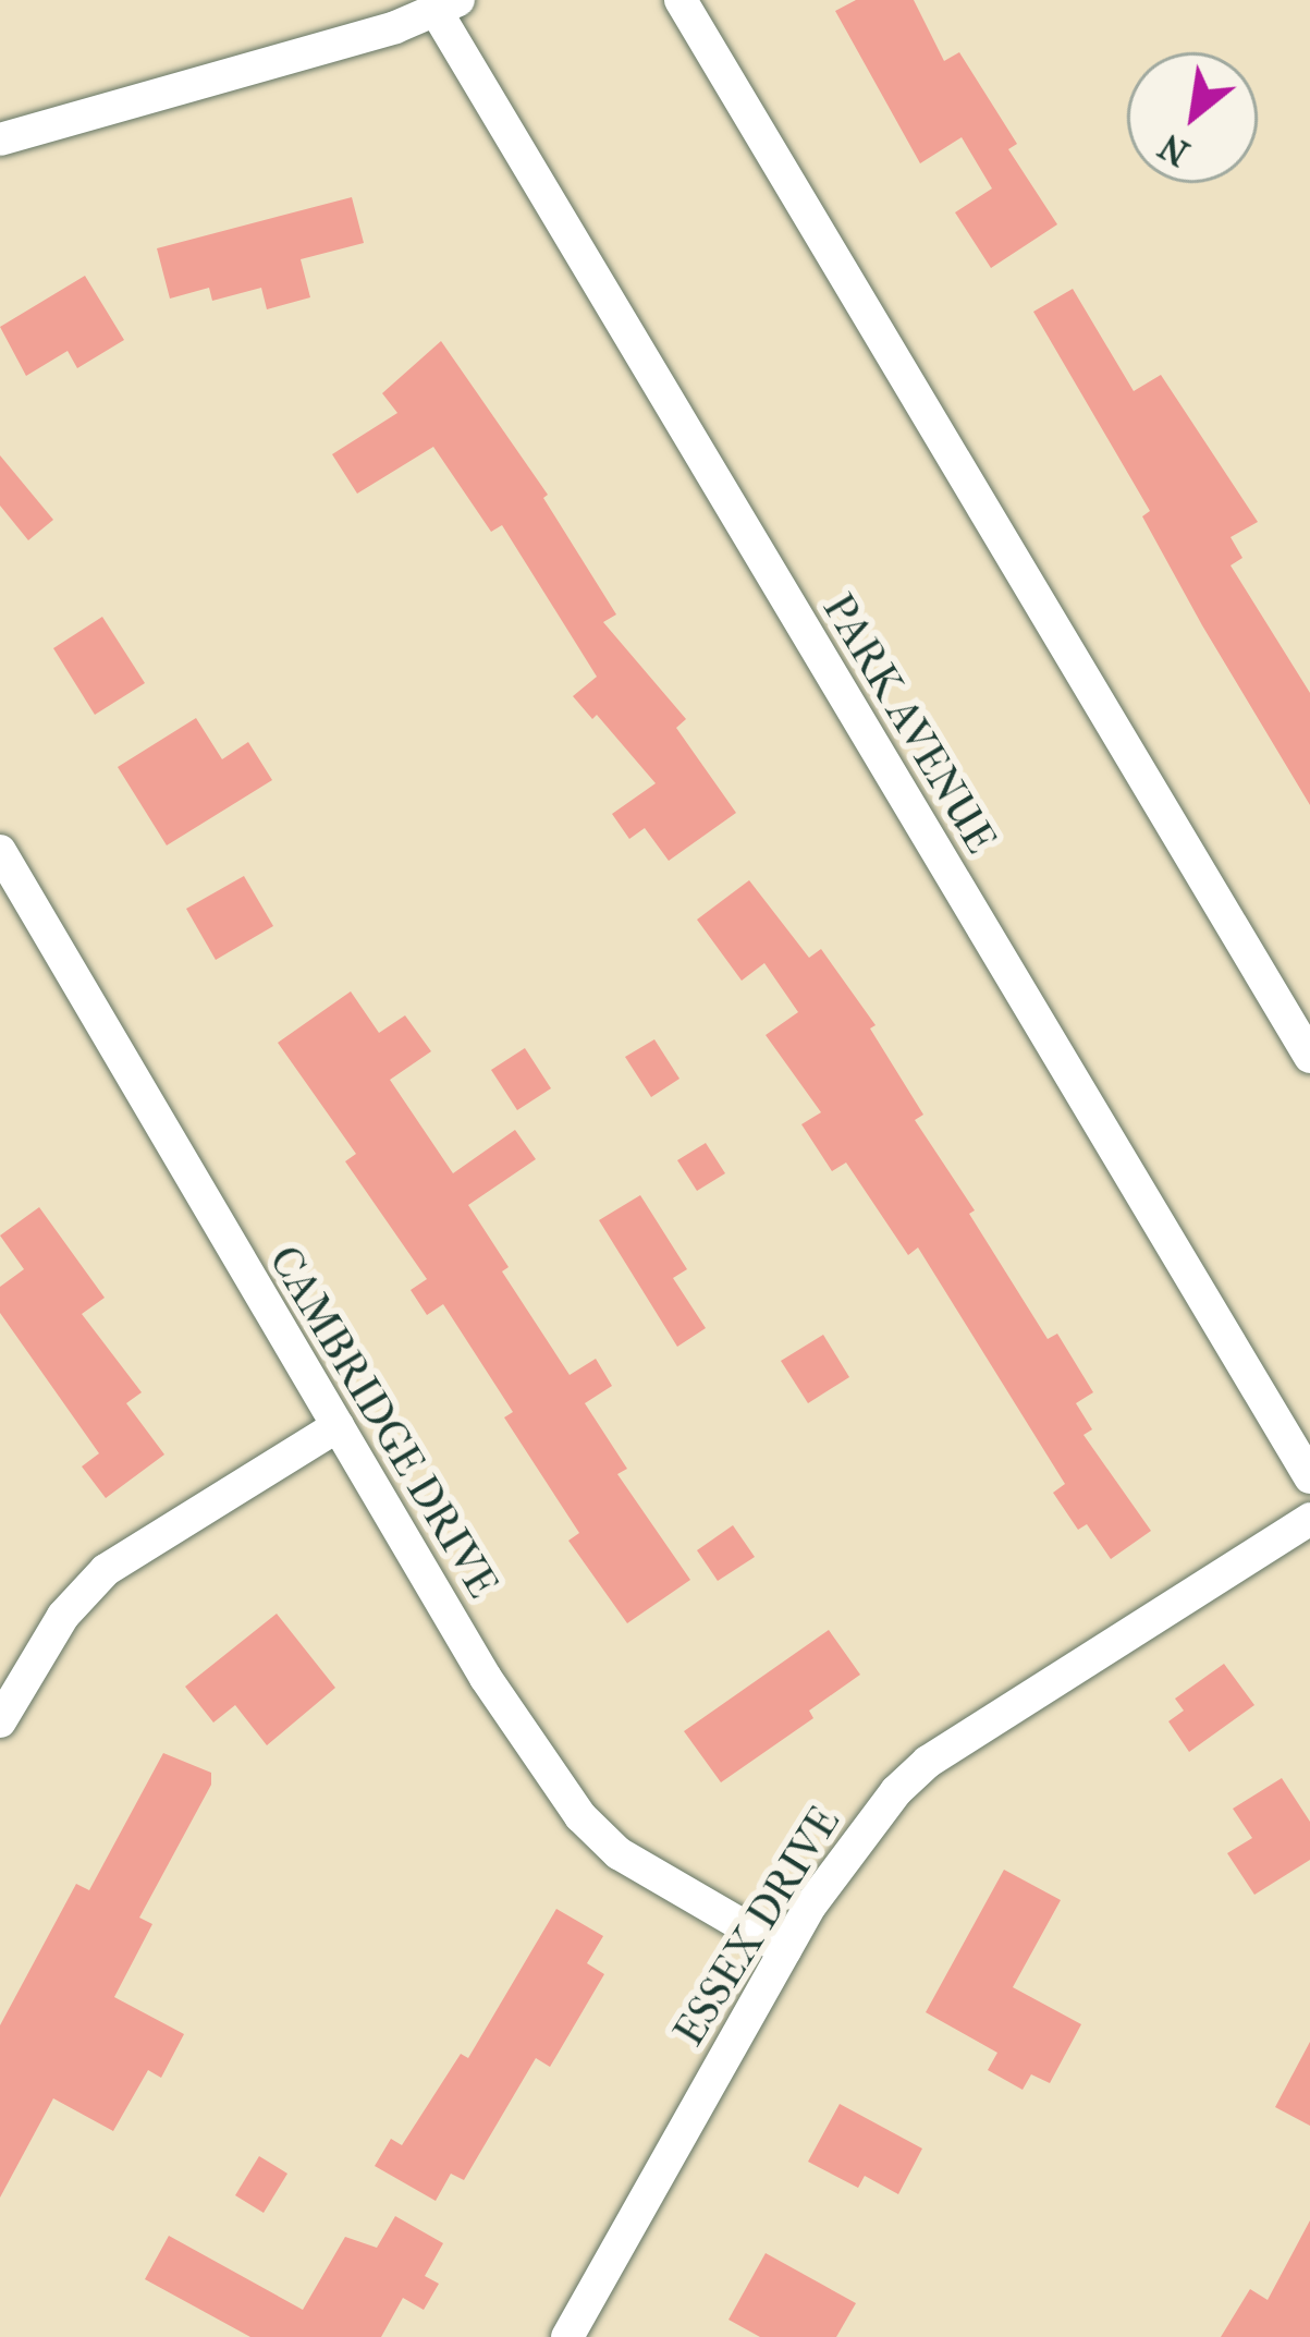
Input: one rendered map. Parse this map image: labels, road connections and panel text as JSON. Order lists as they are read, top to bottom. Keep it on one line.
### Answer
{"streets":{"street":["PARK AVENUE","CAMBRIDGE DRIVE","ESSEX DRIVE"]},"crossings":[["CAMBRIDGE DRIVE","ESSEX DRIVE"]],"north":"bottom left"}
